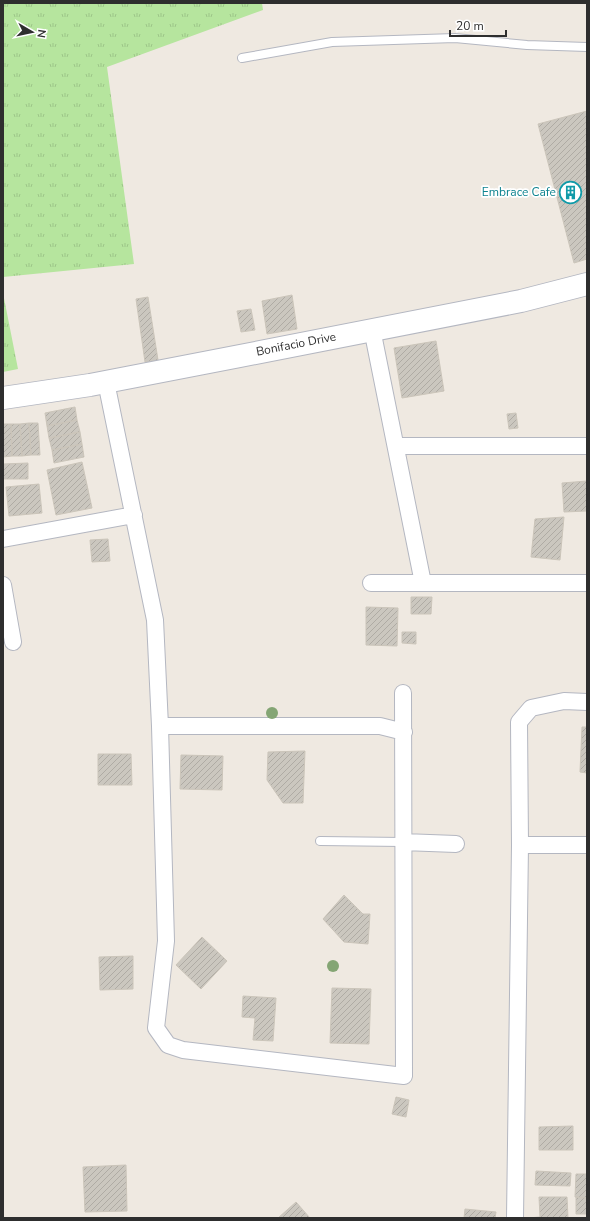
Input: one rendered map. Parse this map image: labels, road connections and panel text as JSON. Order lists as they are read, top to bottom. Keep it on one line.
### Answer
{"streets":{"street":["Bonifacio Drive"]},"places":{"building":["Embrace Cafe"]},"scale_bar":"20 m","north":"right"}
